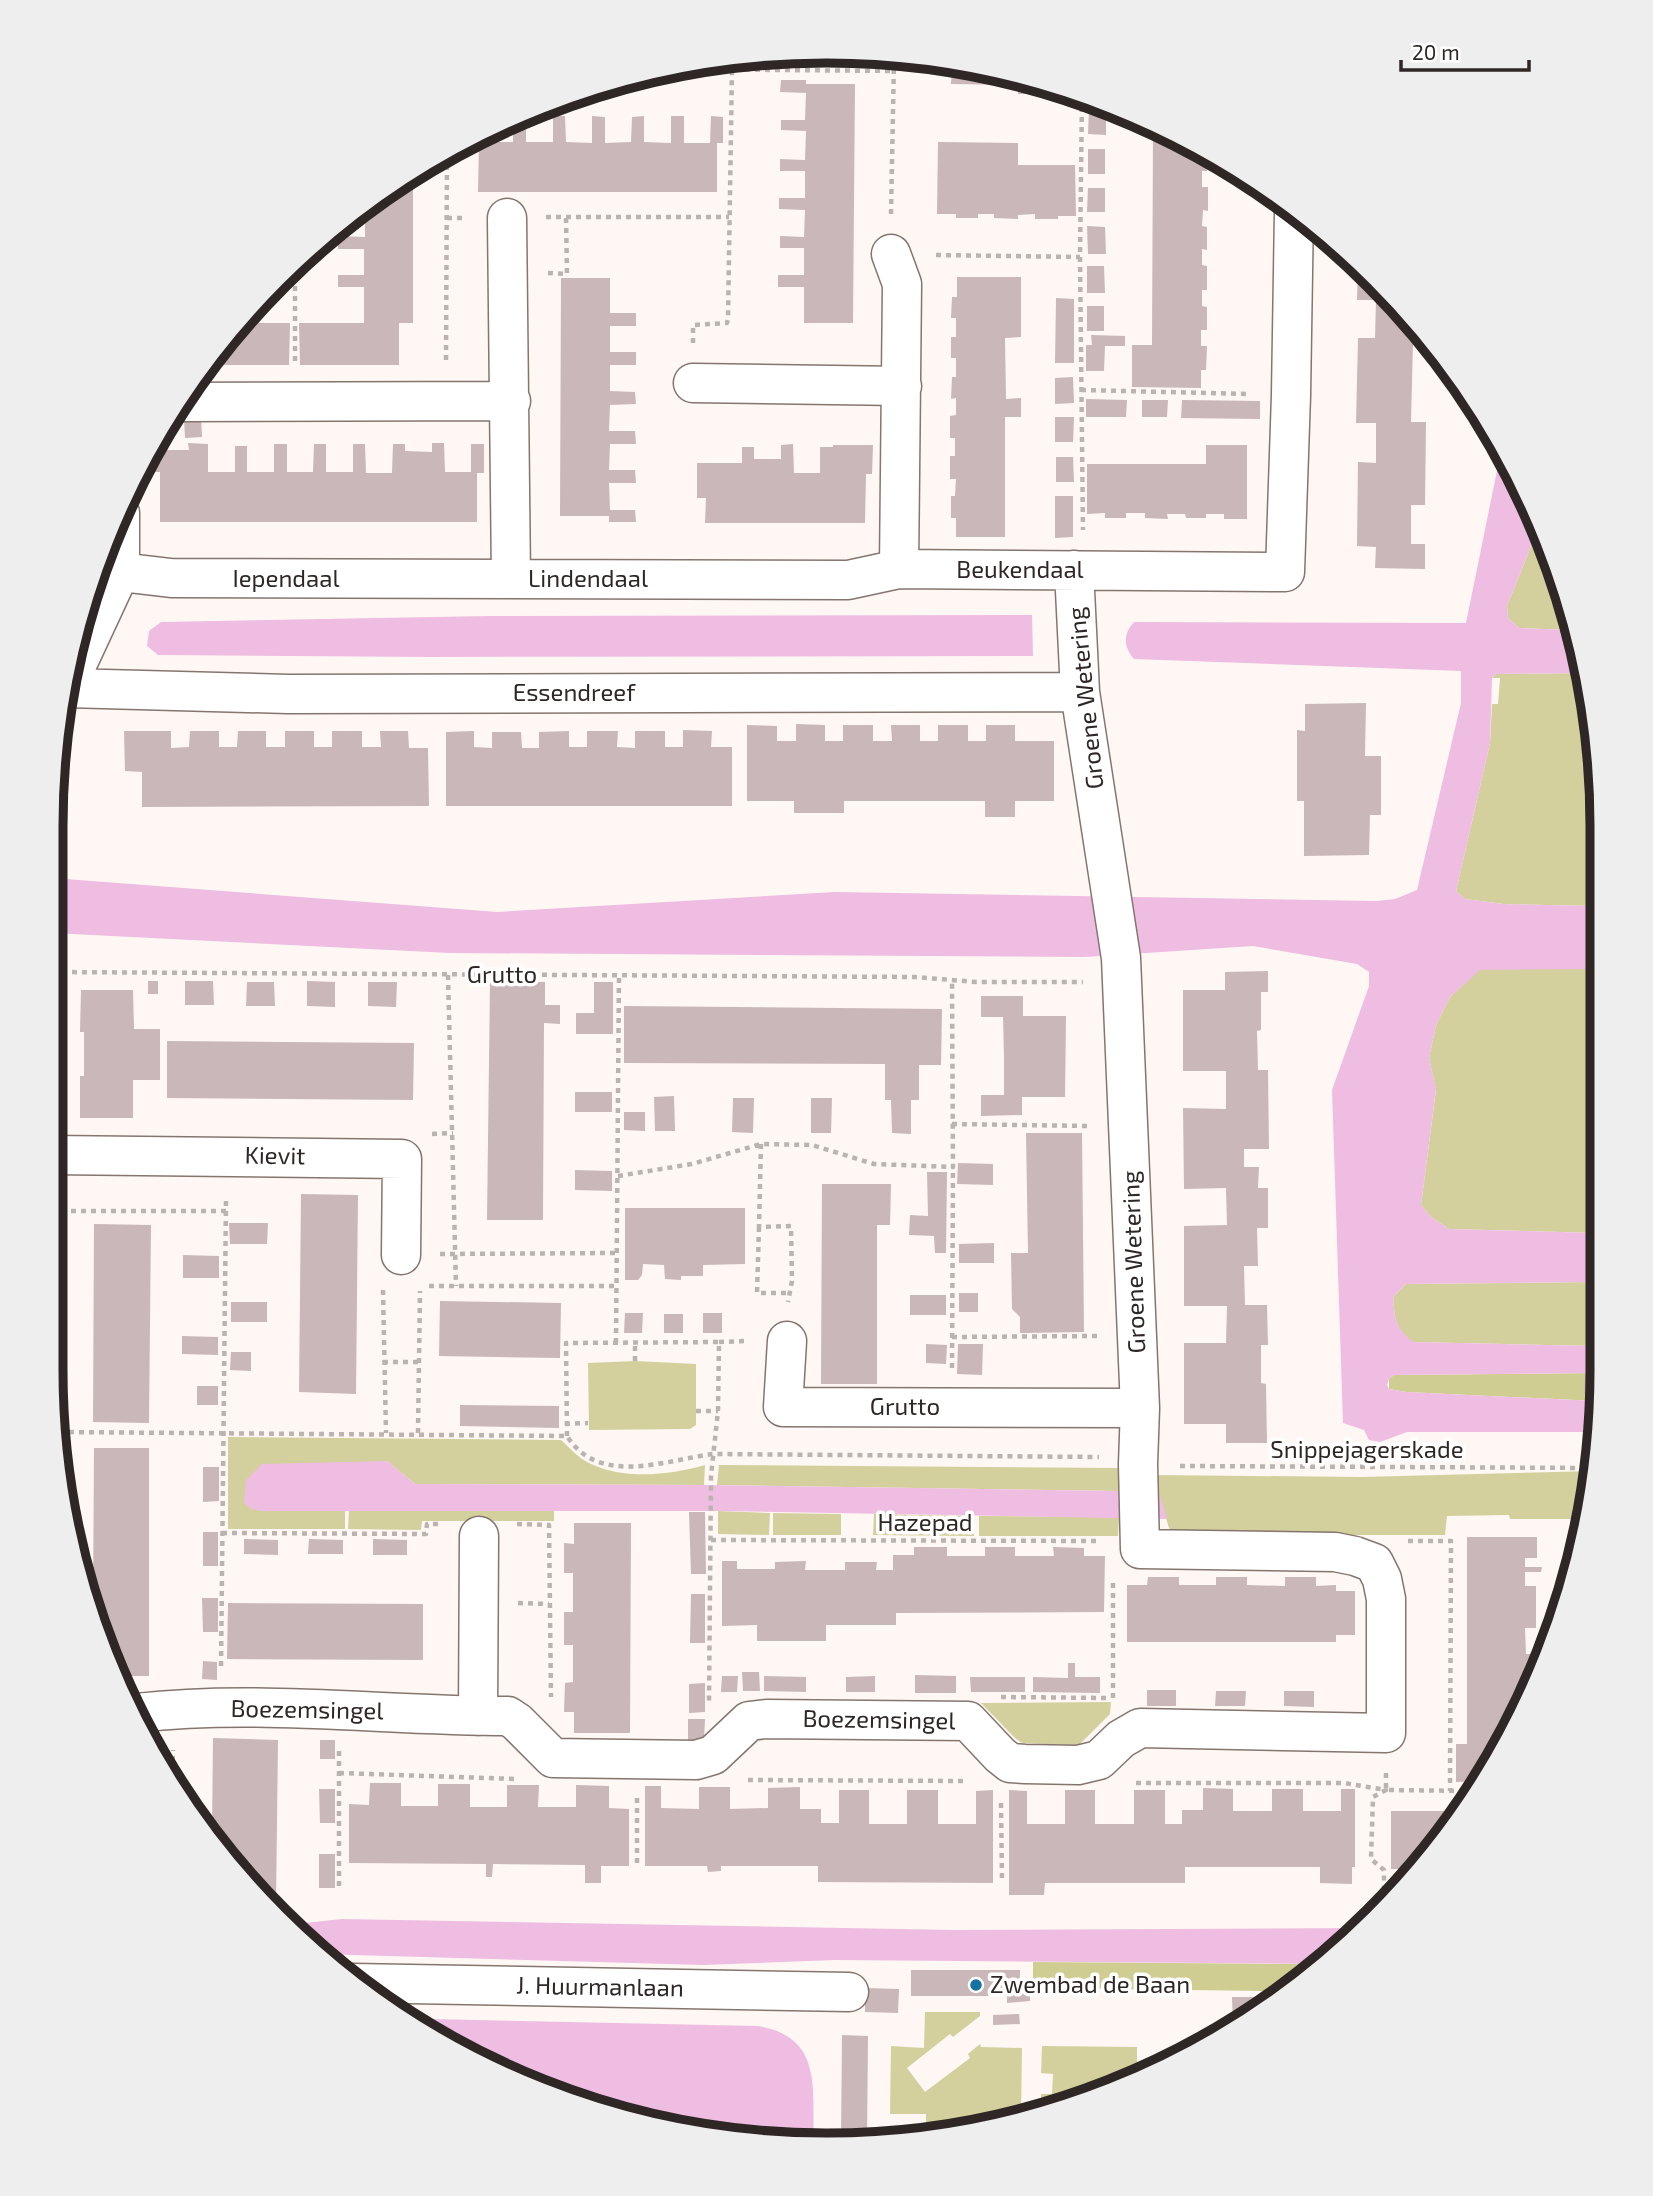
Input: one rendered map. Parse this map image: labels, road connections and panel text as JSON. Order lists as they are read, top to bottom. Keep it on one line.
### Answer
{"streets":{"street":["Beukendaal","Iependaal","Lindendaal","Essendreef","Groene Wetering","Grutto","Kievit","Boezemsingel","J. Huurmanlaan"],"path":["Snippejagerskade","Hazepad"]},"crossings":[["Beukendaal","Lindendaal"],["Beukendaal","Groene Wetering"],["Iependaal","Lindendaal"],["Essendreef","Groene Wetering"],["Groene Wetering","Grutto"],["Groene Wetering","Snippejagerskade"],["Groene Wetering","Hazepad"]],"places":["Zwembad de Baan"],"scale_bar":"20 m"}
